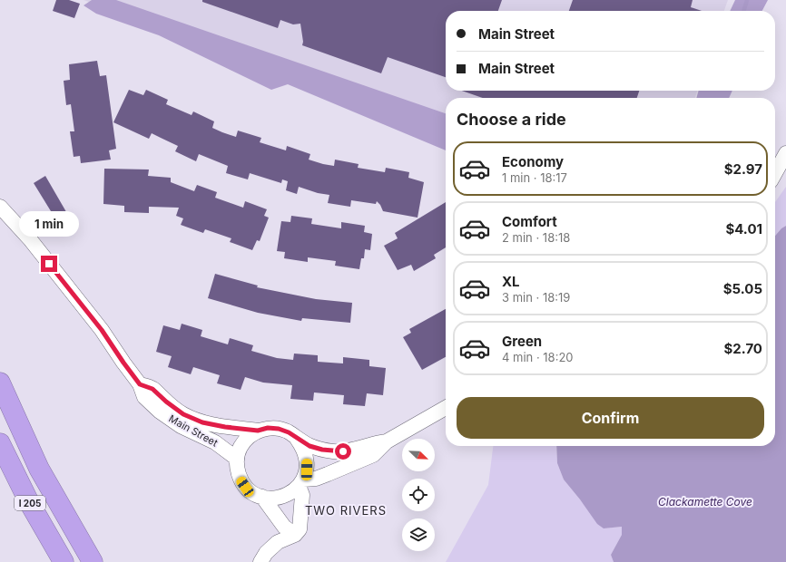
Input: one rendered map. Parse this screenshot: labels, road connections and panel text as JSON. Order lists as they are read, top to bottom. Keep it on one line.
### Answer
{"streets":{"highway":["I 205"],"street":["Main Street"]},"districts":["TWO RIVERS"],"water":["Clackamette Cove"],"north":"bottom right","page":{"banner":["Main Street","Main Street"],"heading":"Choose a ride","list":[{"name":"Economy","note":"1 min · 18:17","value":"$2.97"},{"name":"Comfort","note":"2 min · 18:18","value":"$4.01"},{"name":"XL","note":"3 min · 18:19","value":"$5.05"},{"name":"Green","note":"4 min · 18:20","value":"$2.70"}],"bubble":"1 min","buttons":"Confirm"}}
